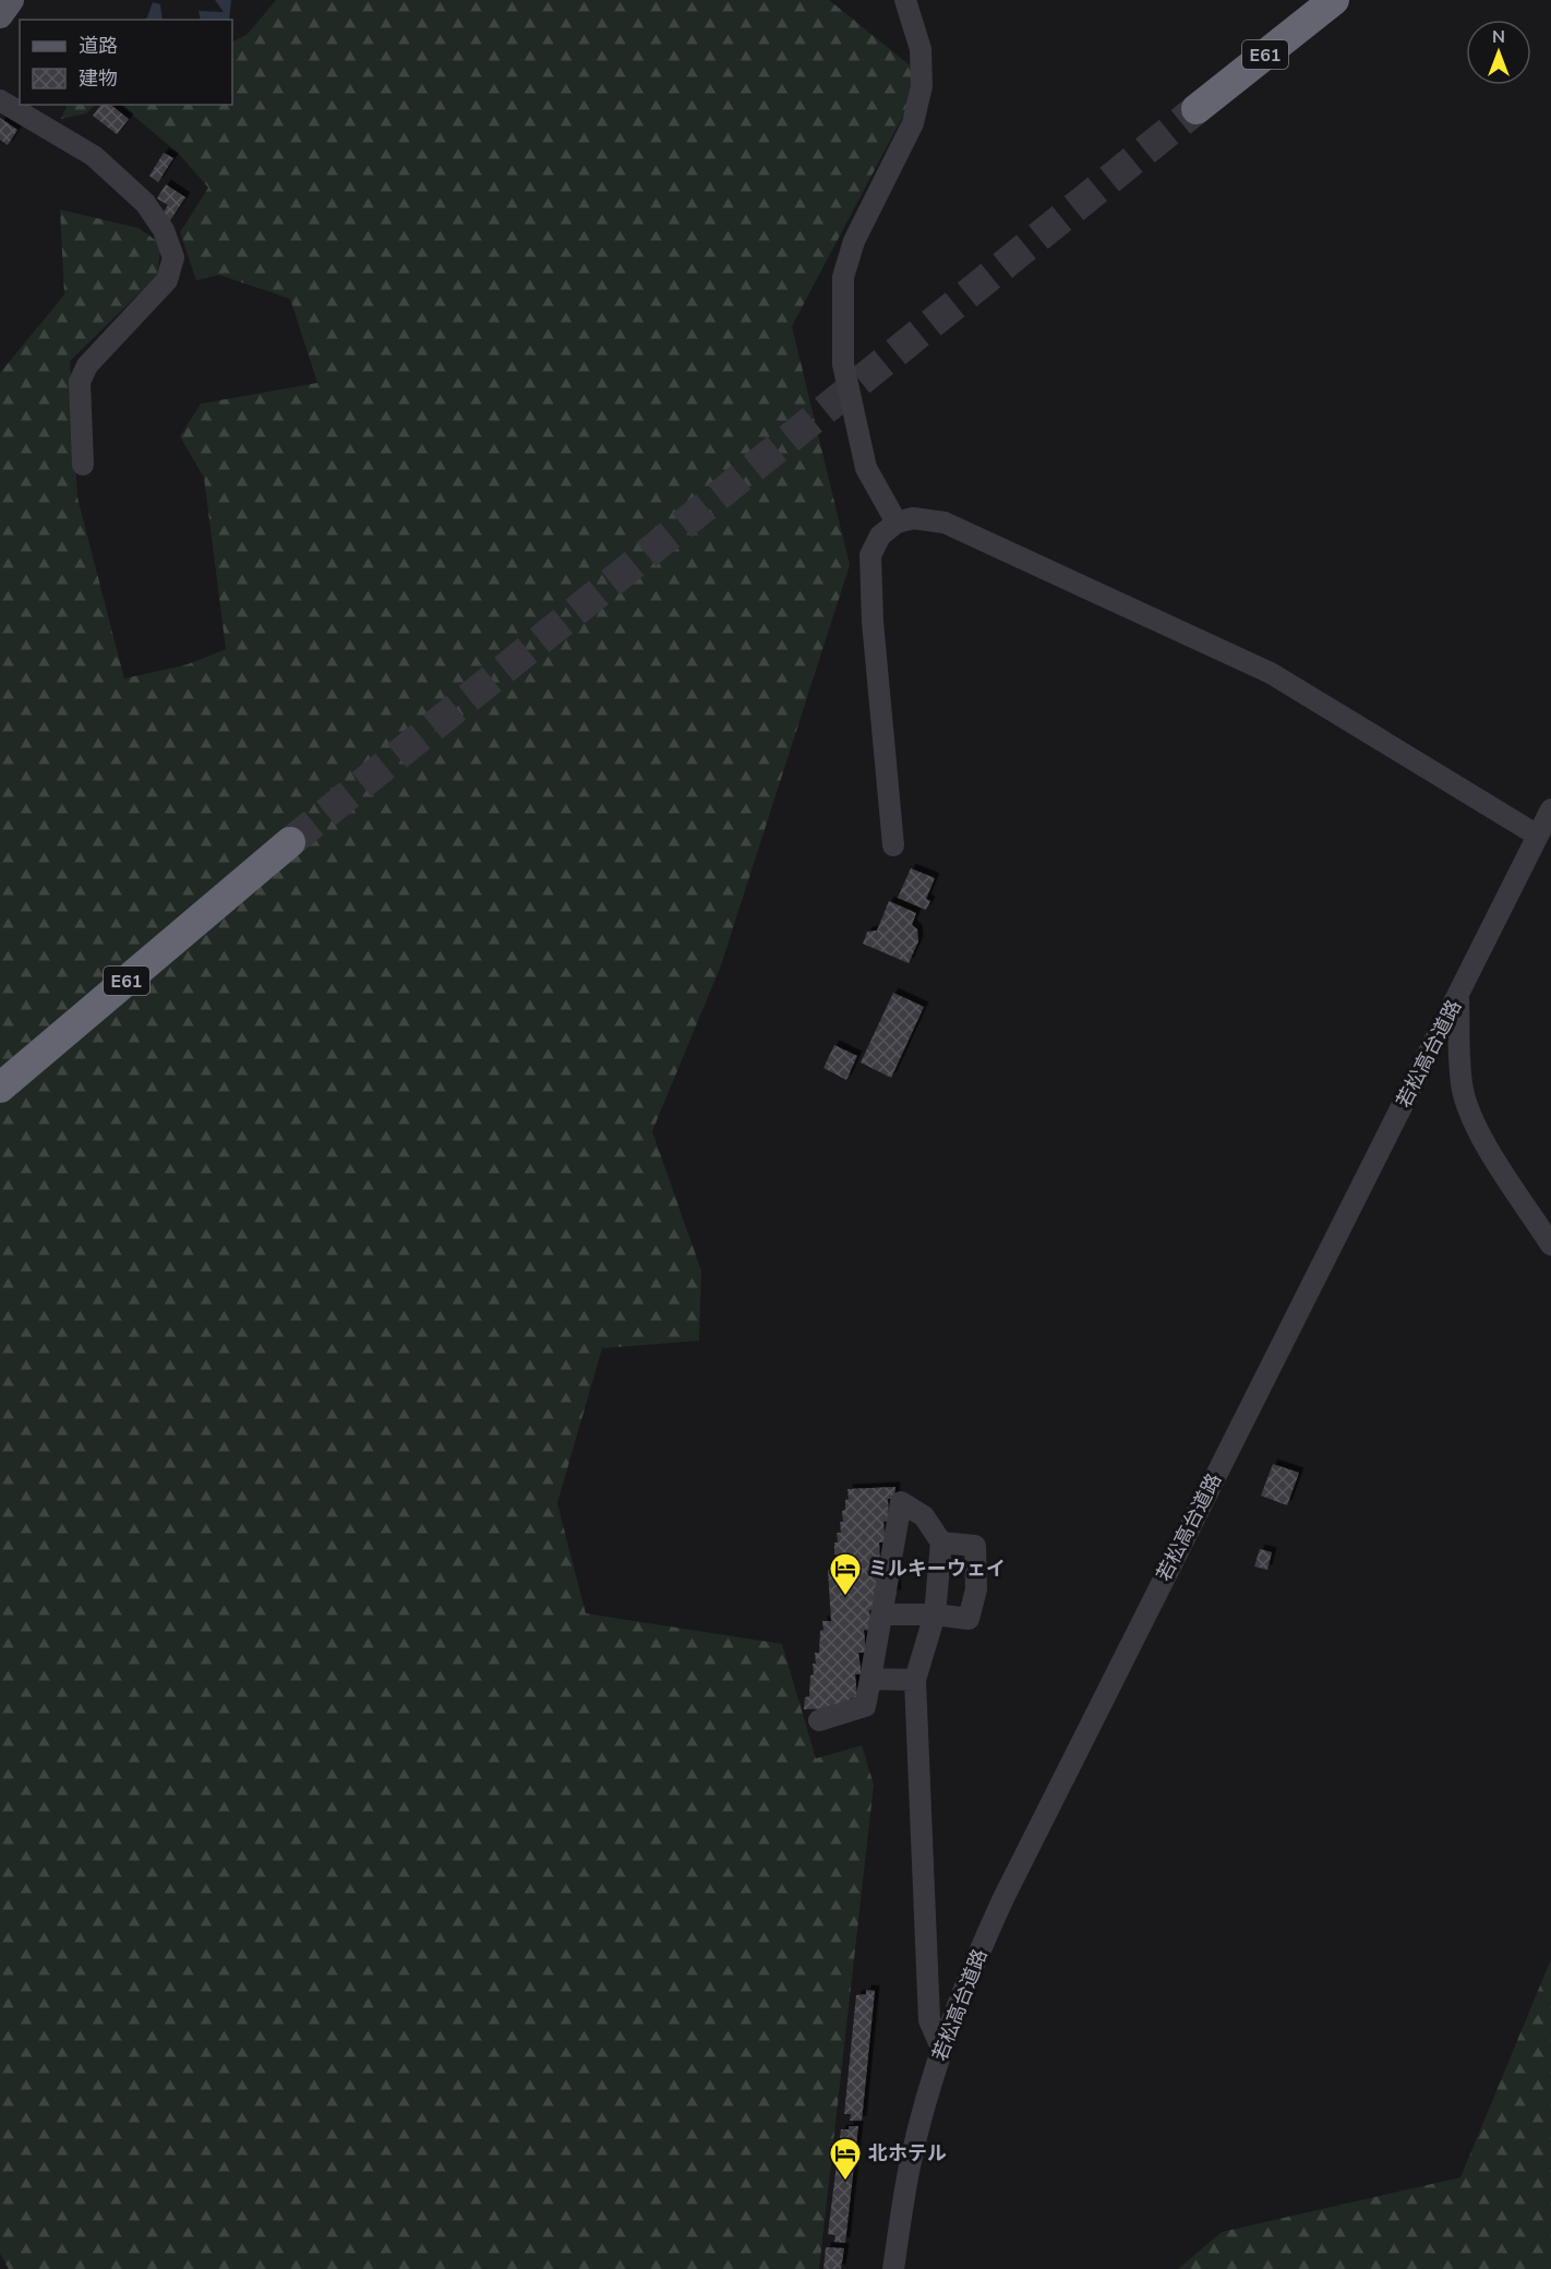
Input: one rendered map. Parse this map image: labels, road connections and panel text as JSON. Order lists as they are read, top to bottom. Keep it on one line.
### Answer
{"streets":{"highway":["E61"],"street":["若松高台道路"]},"places":{"hotel":["ミルキーウェイ","北ホテル"]},"legend":["道路","建物"],"north":"top"}
